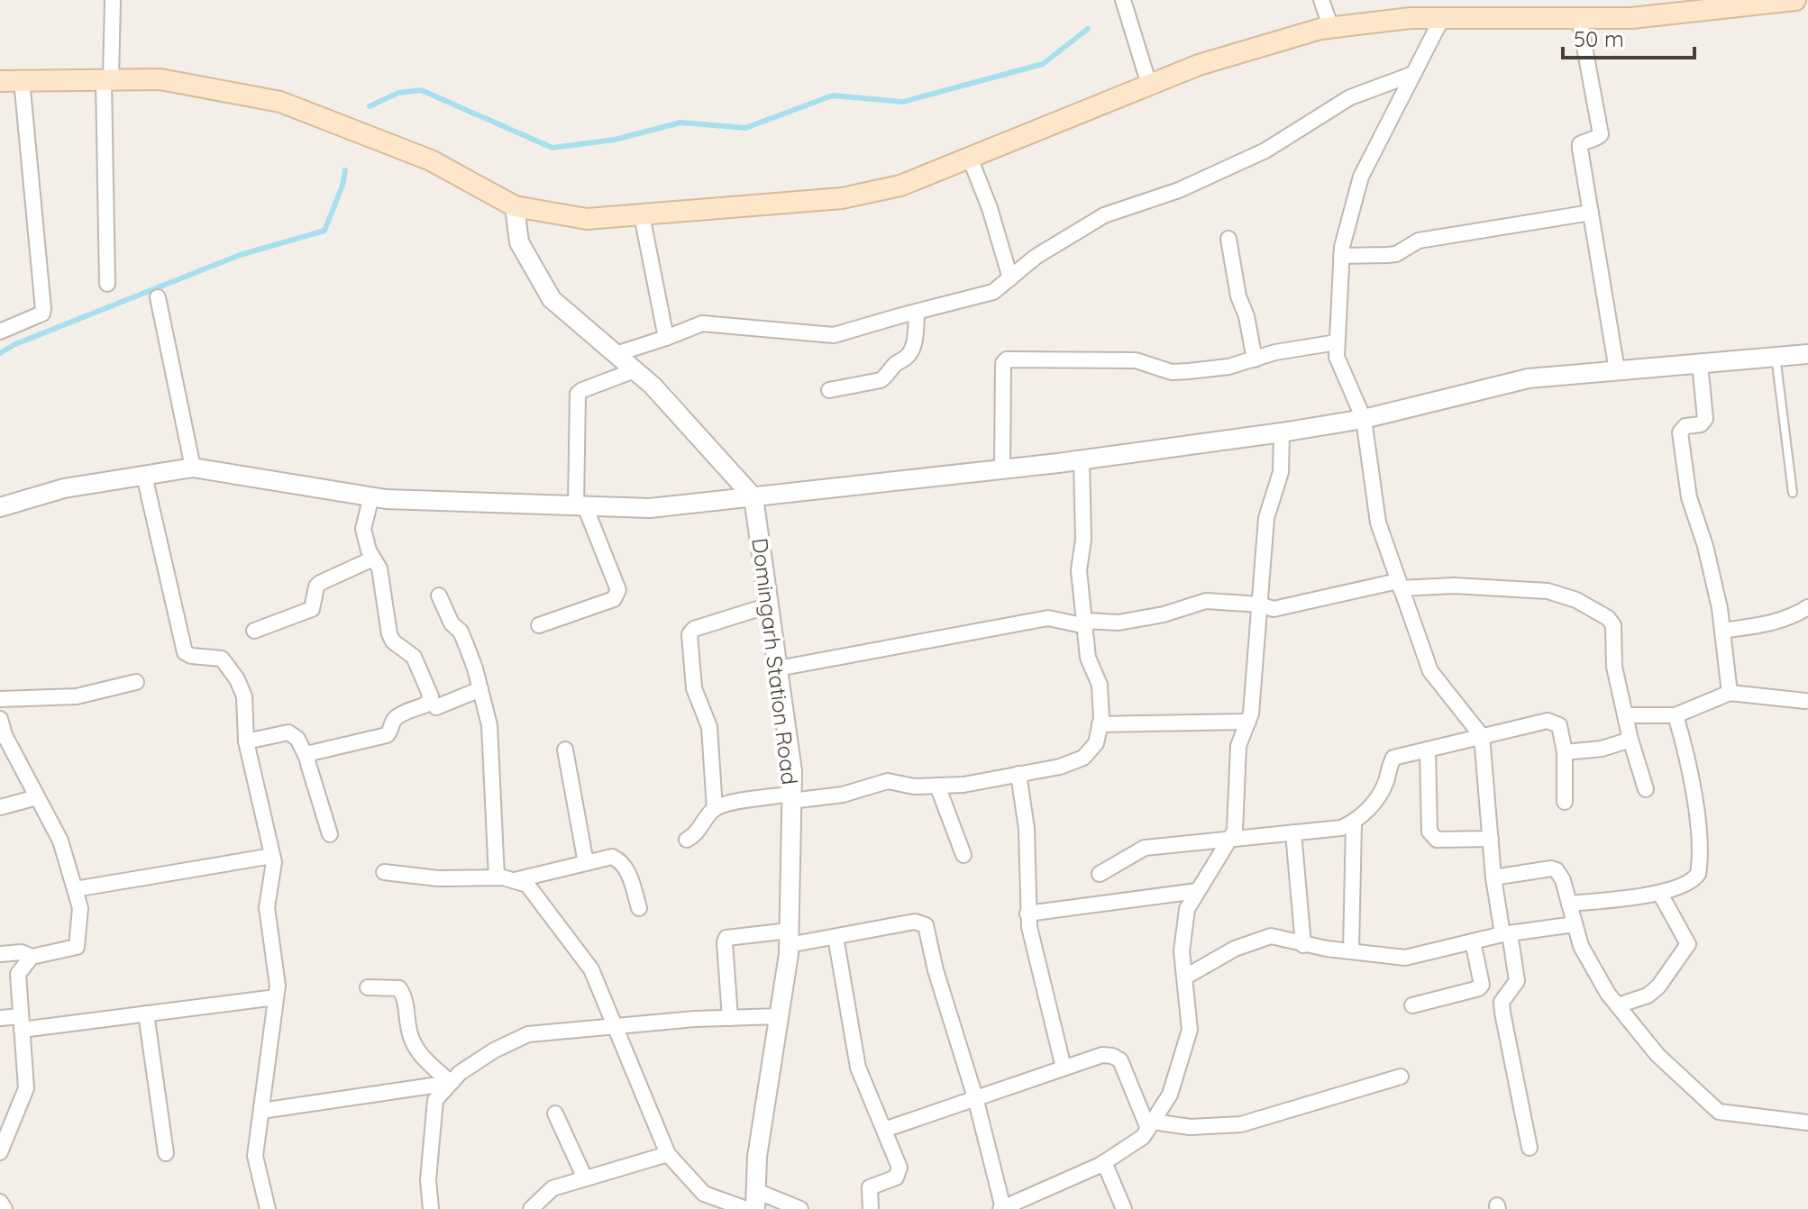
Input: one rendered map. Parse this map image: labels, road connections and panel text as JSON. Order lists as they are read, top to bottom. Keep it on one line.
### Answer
{"streets":{"street":["Domingarh Station Road"]},"scale_bar":"50 m"}
